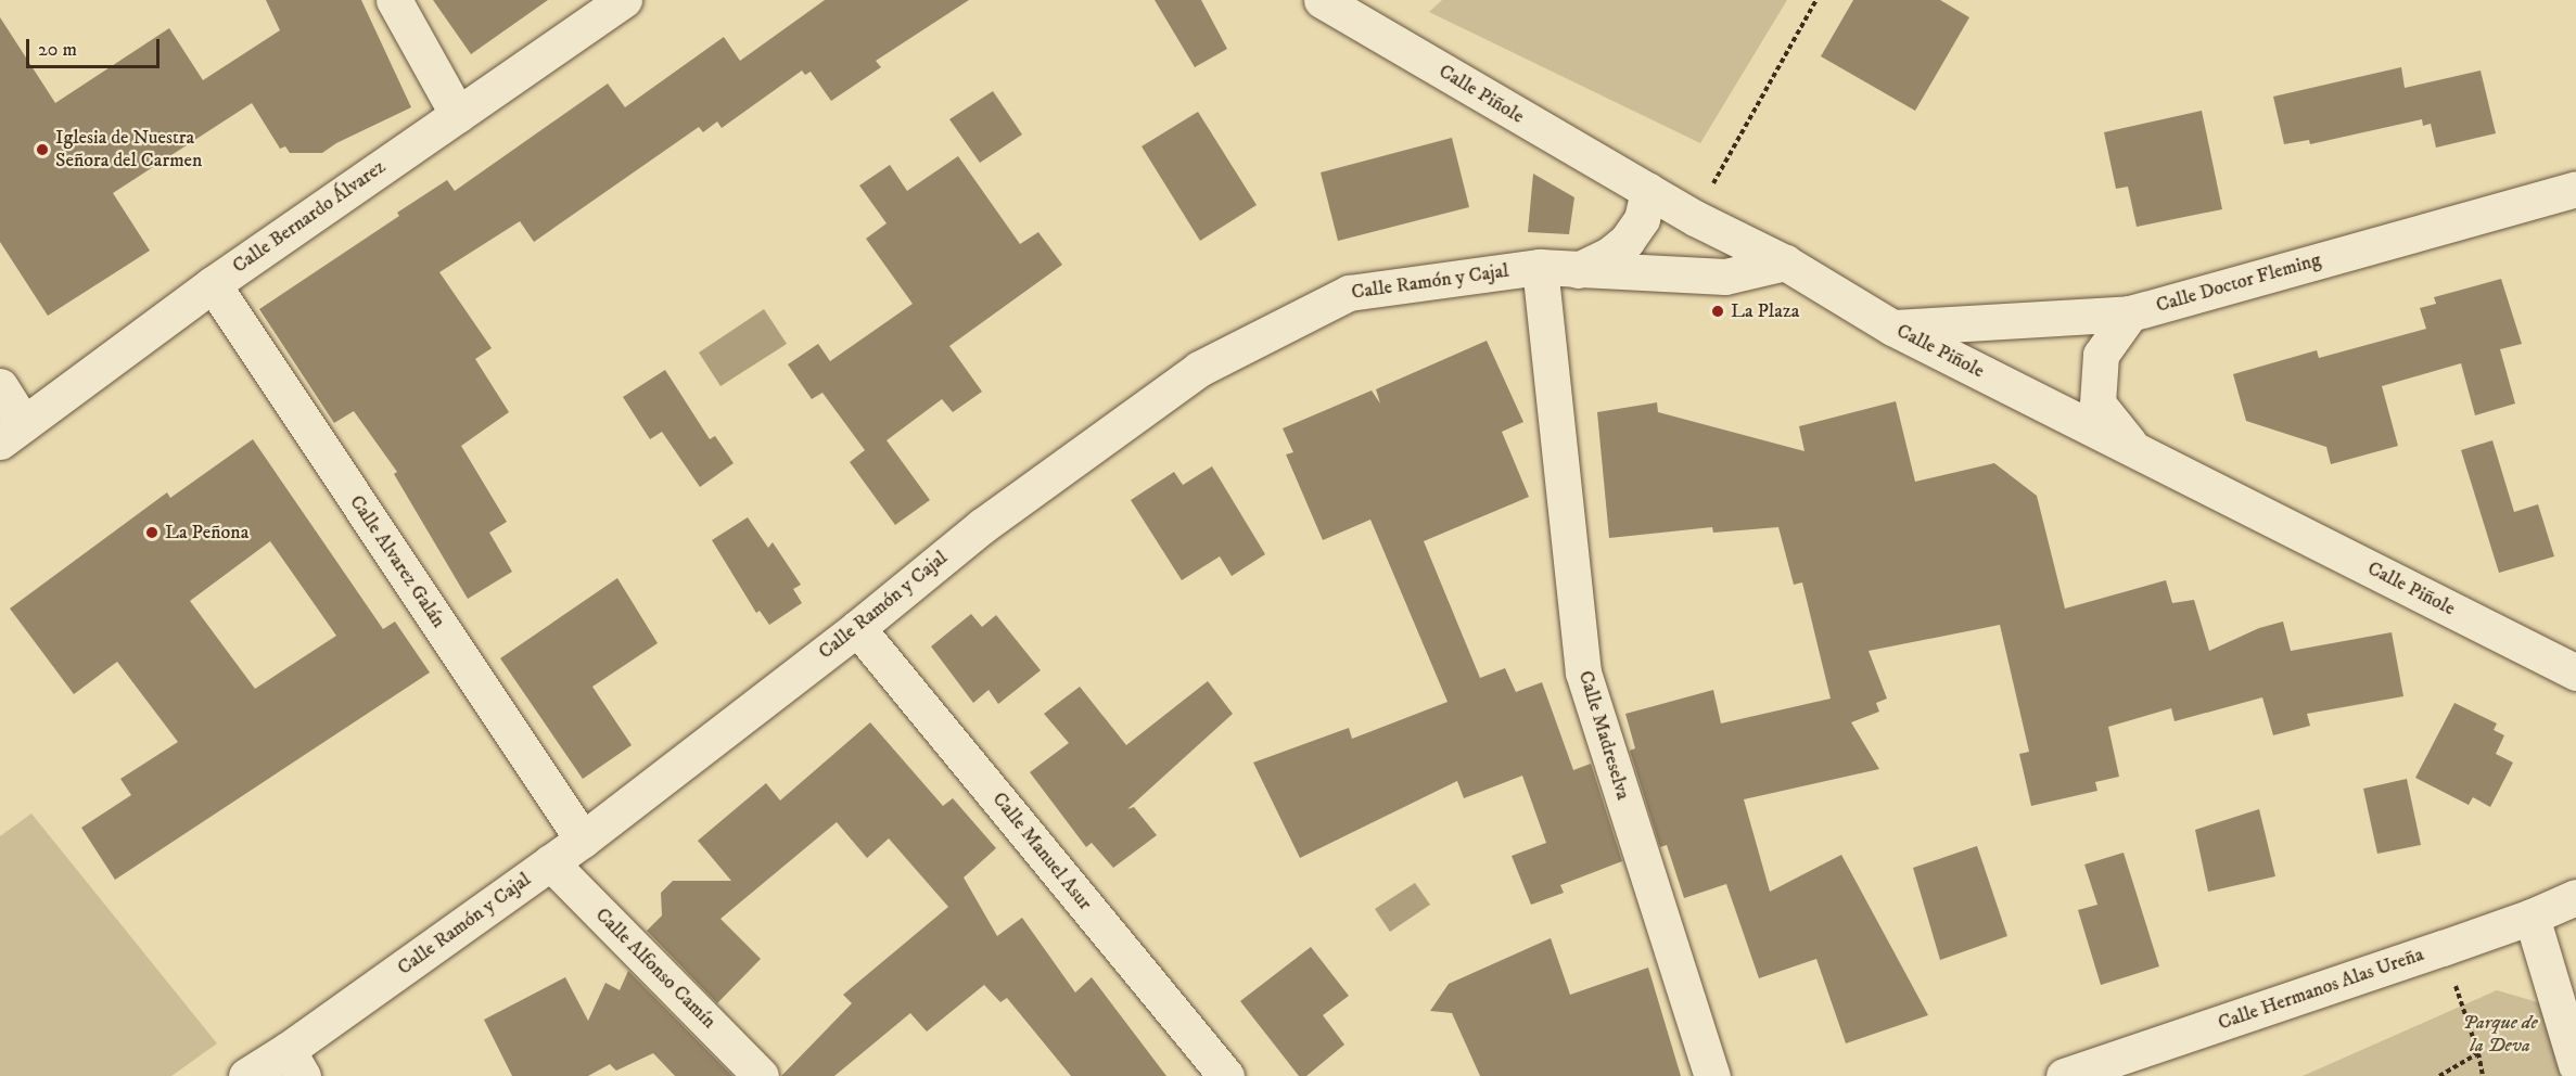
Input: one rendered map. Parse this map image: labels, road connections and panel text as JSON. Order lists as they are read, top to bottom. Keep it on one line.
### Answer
{"streets":{"street":["Calle Piñole","Calle Bernardo Álvarez","Calle Ramón y Cajal","Calle Doctor Fleming","Calle Alvarez Galán","Calle Madreselva","Calle Manuel Asur","Calle Alfonso Camín","Calle Hermanos Alas Ureña"]},"crossings":[["Calle Piñole","Calle Ramón y Cajal"],["Calle Piñole","Calle Doctor Fleming"],["Calle Bernardo Álvarez","Calle Alvarez Galán"],["Calle Ramón y Cajal","Calle Alvarez Galán"],["Calle Ramón y Cajal","Calle Madreselva"],["Calle Ramón y Cajal","Calle Manuel Asur"],["Calle Ramón y Cajal","Calle Alfonso Camín"]],"parks":["Parque de la Deva"],"places":["Iglesia de Nuestra Señora del Carmen","La Plaza","La Peñona"],"scale_bar":"20 m"}
